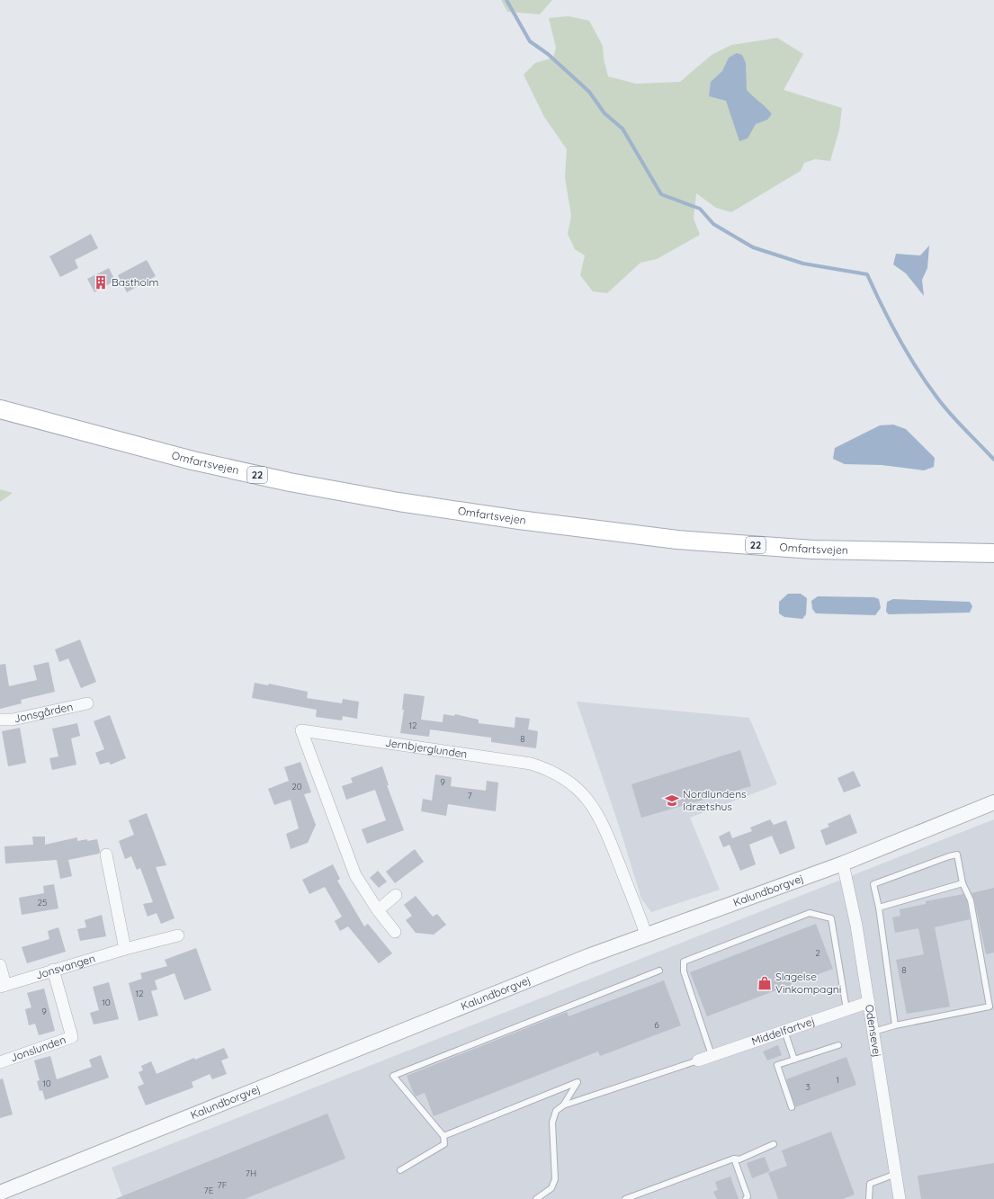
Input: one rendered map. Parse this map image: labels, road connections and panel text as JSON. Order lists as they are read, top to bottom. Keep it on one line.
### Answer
{"streets":{"main road":["Omfartsvejen","22"],"street":["Jonsgården","Jernbjerglunden","Kalundborgvej","Jonsvangen","Middelfartvej","Odensevej","Jonslunden"]},"crossings":[["Jernbjerglunden","Kalundborgvej"],["Kalundborgvej","Odensevej"],["Jonsvangen","Jonslunden"],["Middelfartvej","Odensevej"]],"places":{"building":["Bastholm"],"school or university":["Nordlundens Idrætshus"],"shop":["Slagelse Vinkompagni"]},"house_numbers":["12","8","9","20","7","25","2","8","12","10","9","6","1","10","3","7H","7F","7E"]}
